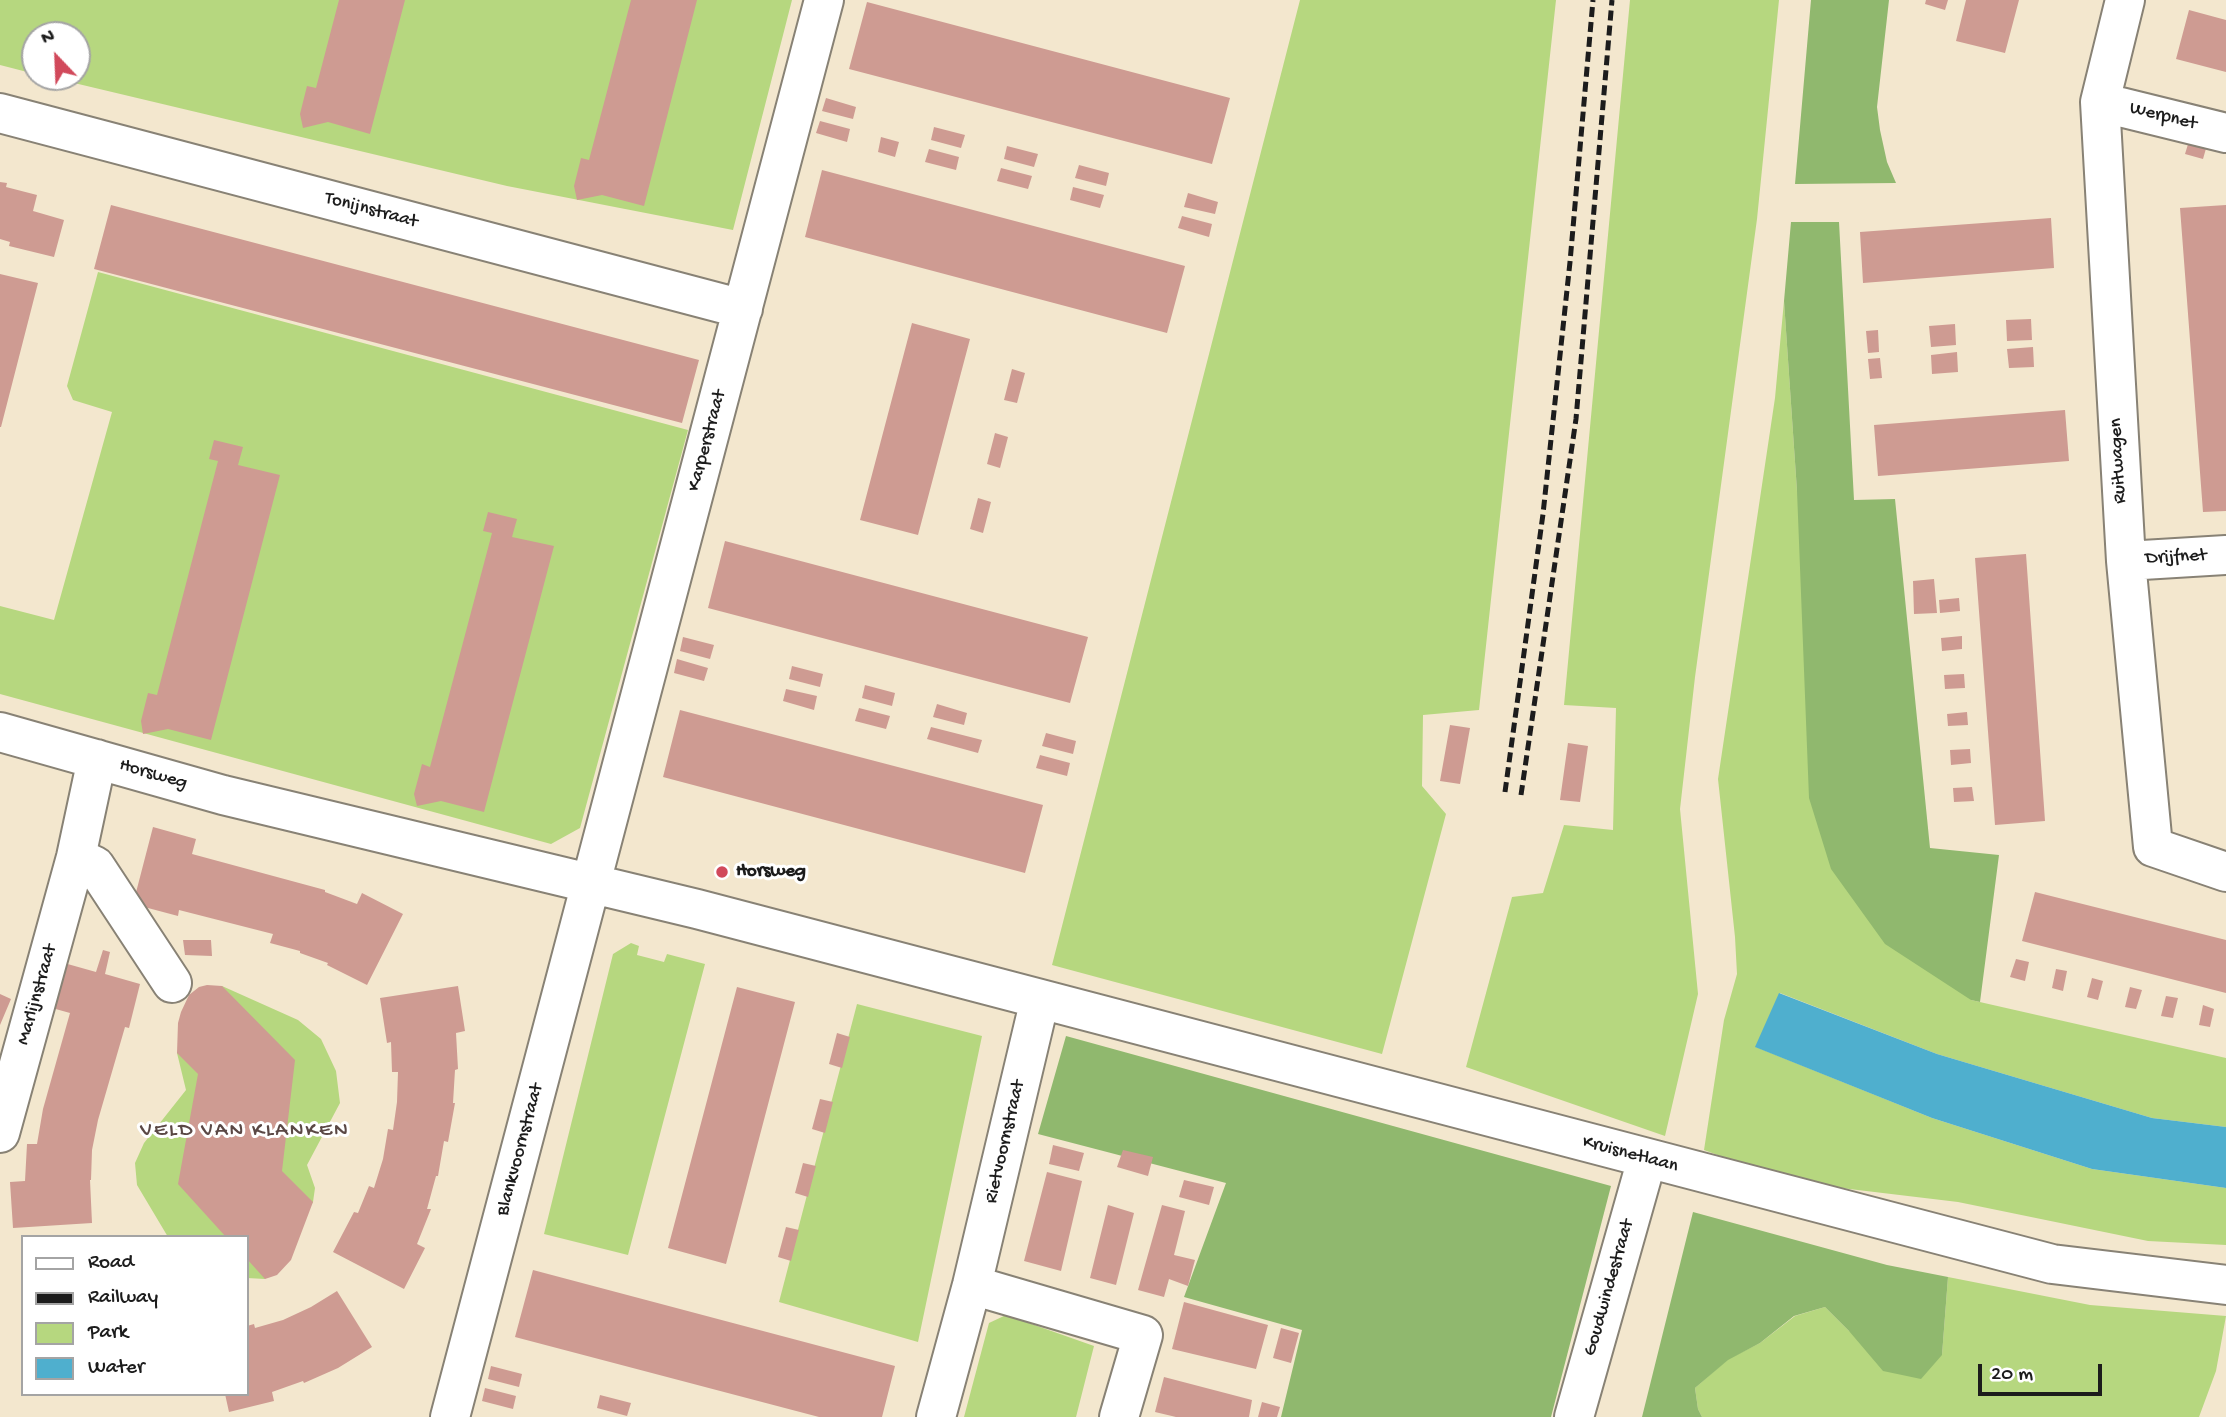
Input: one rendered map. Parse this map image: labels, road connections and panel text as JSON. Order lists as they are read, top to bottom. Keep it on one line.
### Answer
{"streets":{"street":["Werpnet","Tonijnstraat","Karperstraat","Ruitwagen","Drijfnet","Horsweg","Marlijnstraat","Rietvoornstraat","Blankvoornstraat","Kruisnetlaan","Goudwindestraat"]},"crossings":[["Werpnet","Ruitwagen"],["Tonijnstraat","Karperstraat"],["Karperstraat","Horsweg"],["Karperstraat","Blankvoornstraat"],["Ruitwagen","Drijfnet"],["Horsweg","Marlijnstraat"],["Horsweg","Rietvoornstraat"],["Horsweg","Blankvoornstraat"],["Horsweg","Kruisnetlaan"],["Rietvoornstraat","Kruisnetlaan"],["Kruisnetlaan","Goudwindestraat"]],"districts":["VELD VAN KLANKEN"],"places":["Horsweg"],"legend":["Road","Railway","Park","Water"],"scale_bar":"20 m","north":"top left"}
